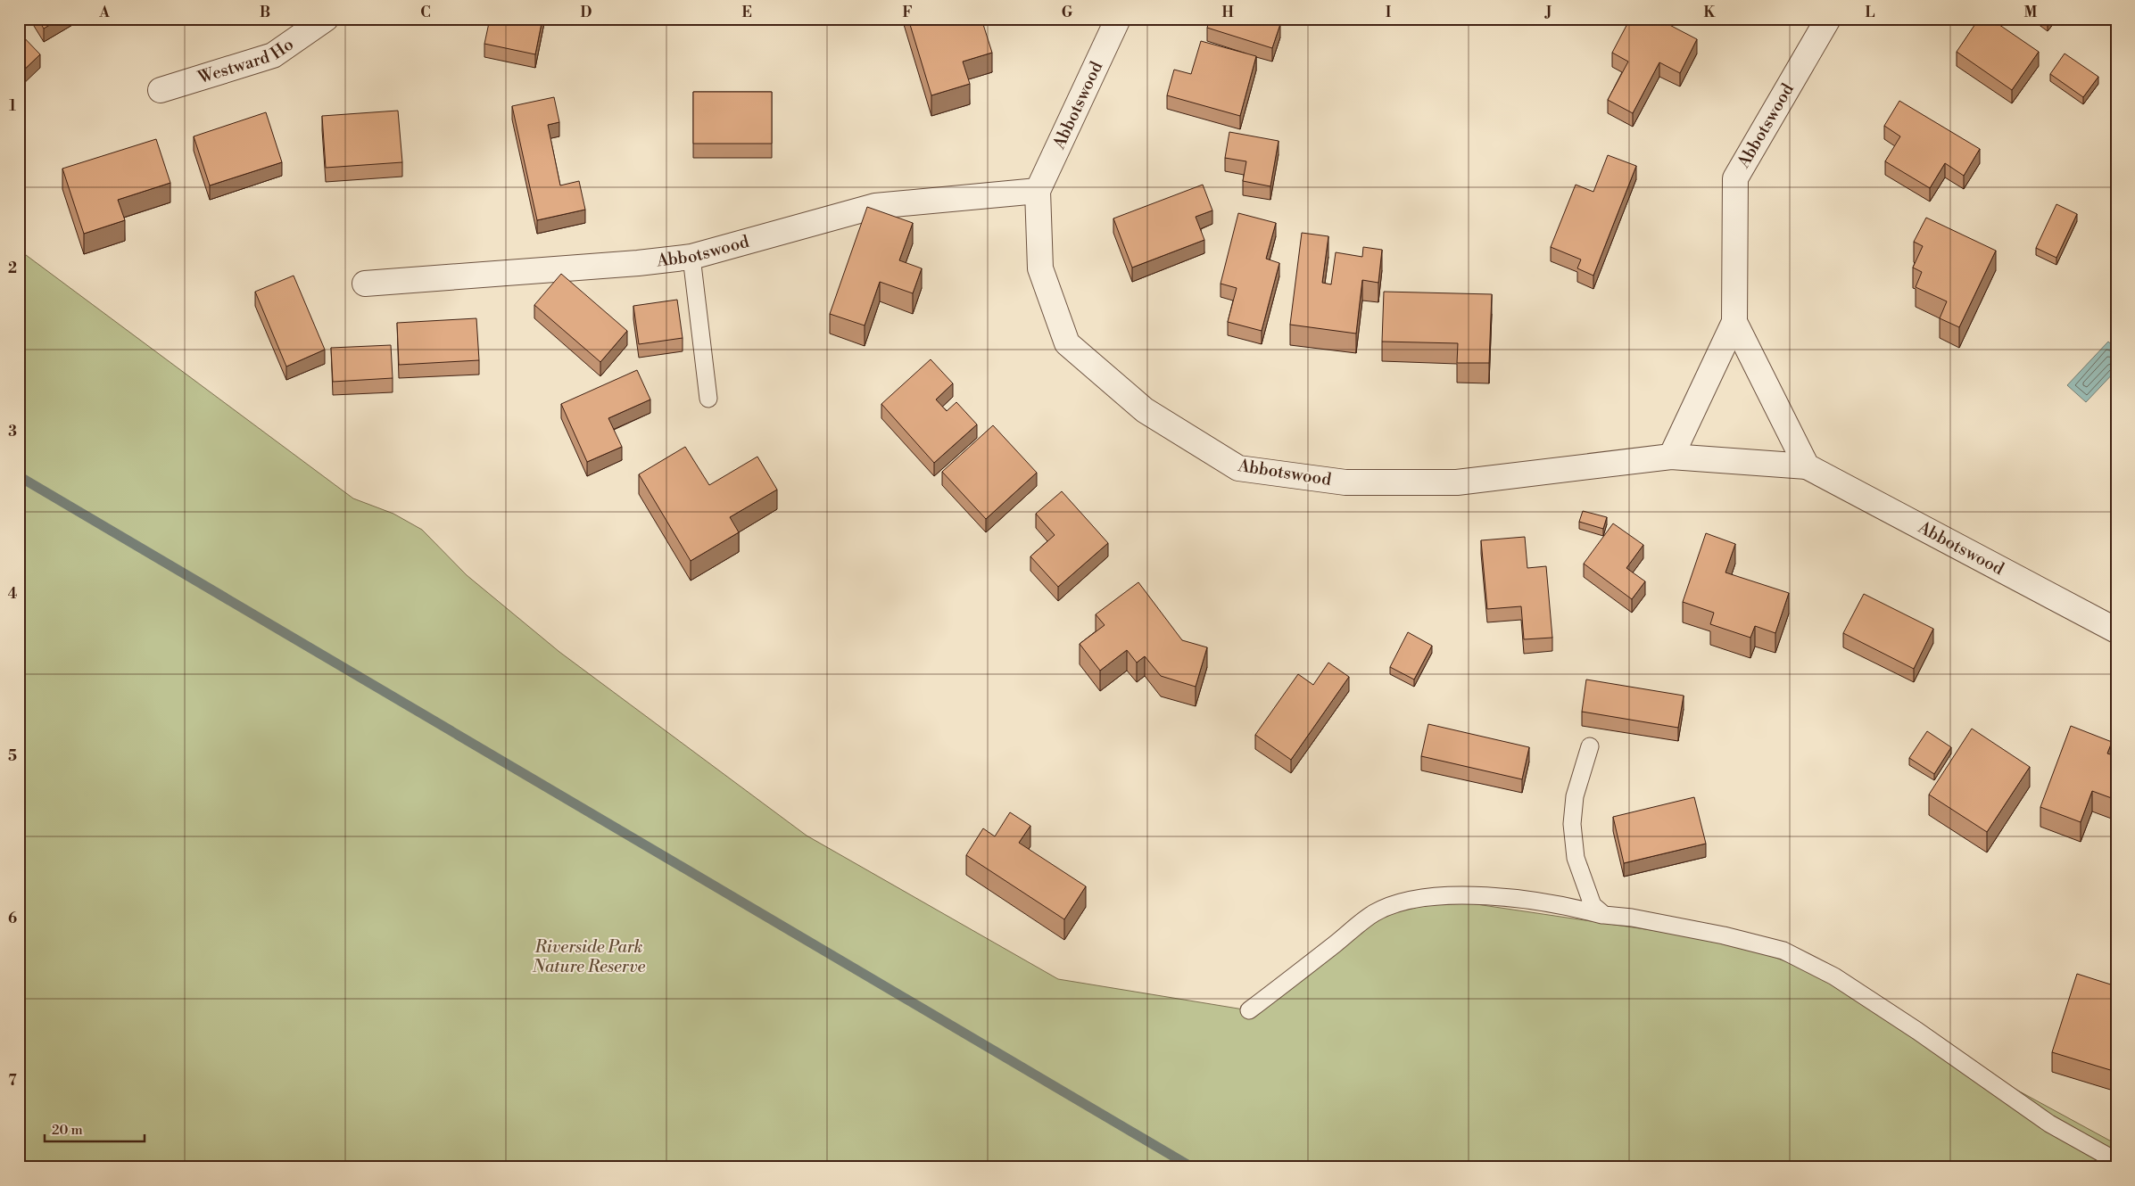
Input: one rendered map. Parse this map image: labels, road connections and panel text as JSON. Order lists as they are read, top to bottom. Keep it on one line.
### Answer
{"streets":{"street":["Westward Ho","Abbotswood"]},"parks":["Riverside Park Nature Reserve"],"scale_bar":"20 m","grid":{"columns":["A","B","C","D","E","F","G","H","I","J","K","L","M"],"rows":["1","2","3","4","5","6","7"]}}
